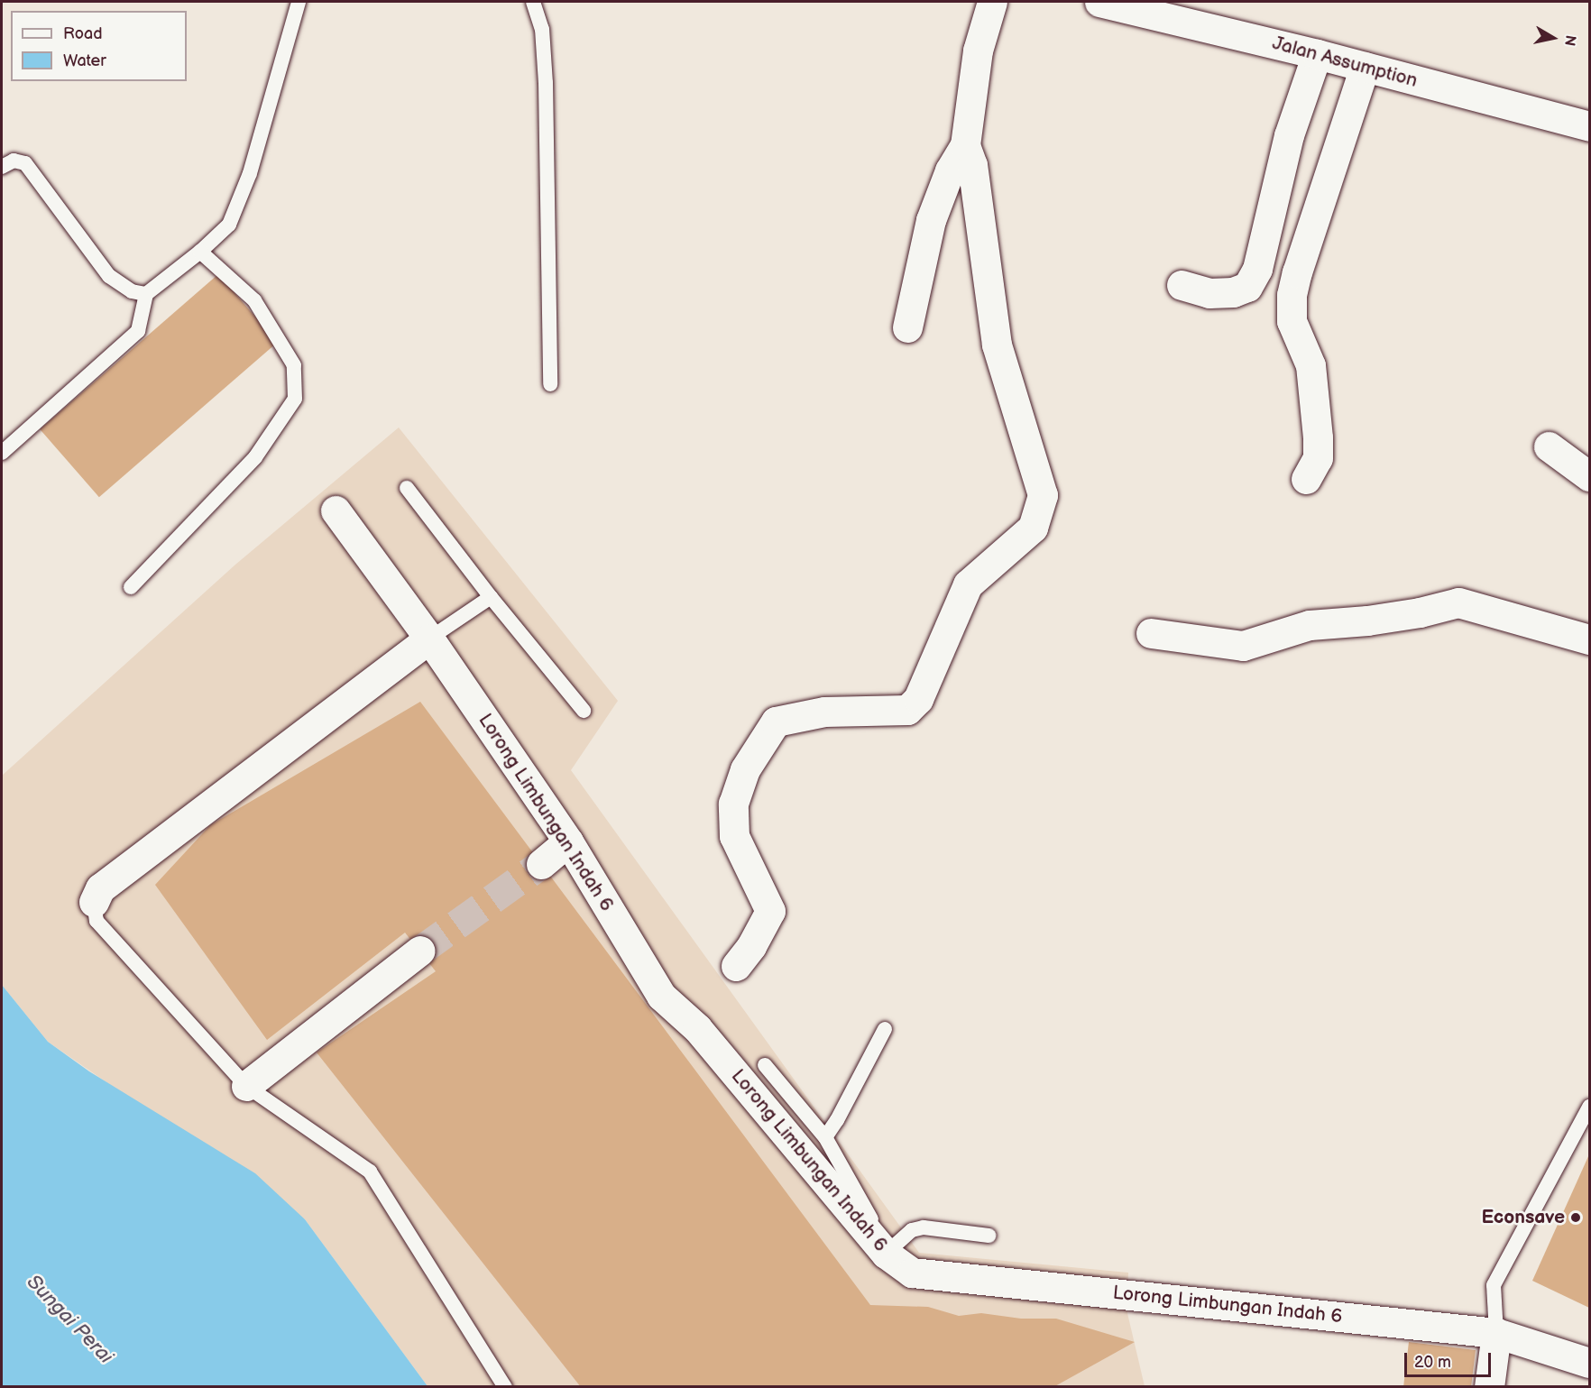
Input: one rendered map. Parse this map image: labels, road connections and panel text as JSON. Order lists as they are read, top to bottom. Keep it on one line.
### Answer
{"streets":{"street":["Jalan Assumption","Lorong Limbungan Indah 6"]},"water":["Sungai Perai"],"places":["Econsave"],"legend":["Road","Water"],"scale_bar":"20 m","north":"right"}
